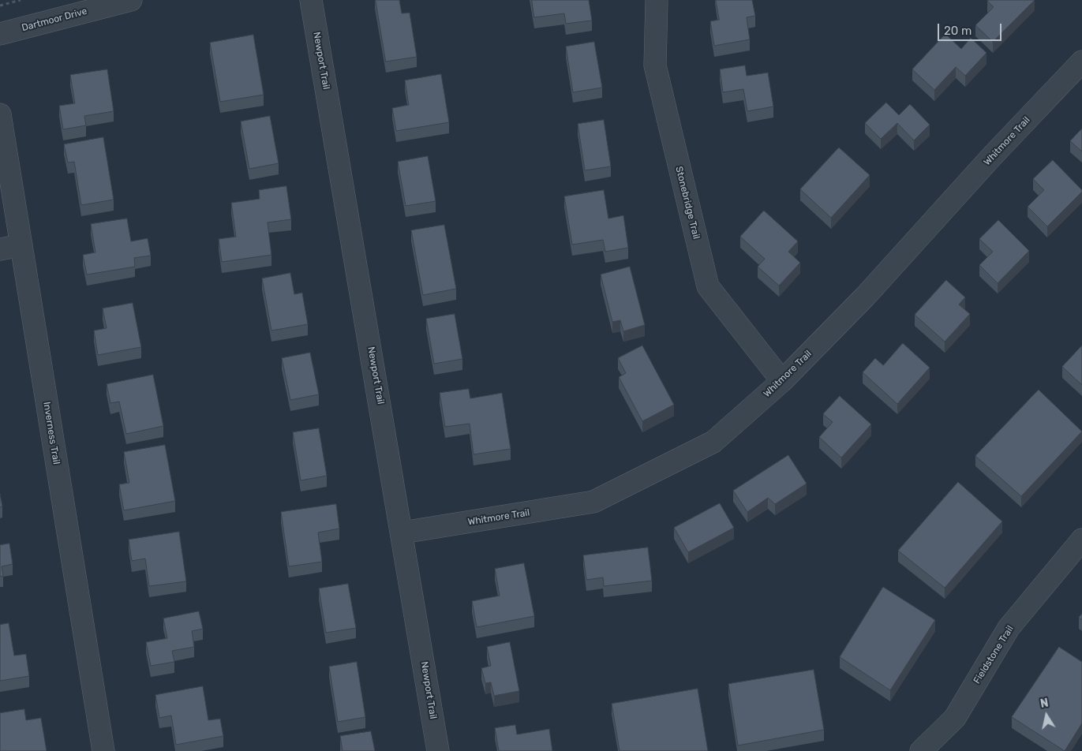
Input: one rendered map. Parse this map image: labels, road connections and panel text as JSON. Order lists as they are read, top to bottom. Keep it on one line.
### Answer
{"streets":{"street":["Dartmoor Drive","Newport Trail","Whitmore Trail","Stonebridge Trail","Inverness Trail","Fieldstone Trail"]},"crossings":[["Newport Trail","Whitmore Trail"],["Whitmore Trail","Stonebridge Trail"]],"scale_bar":"20 m","north":"top"}
